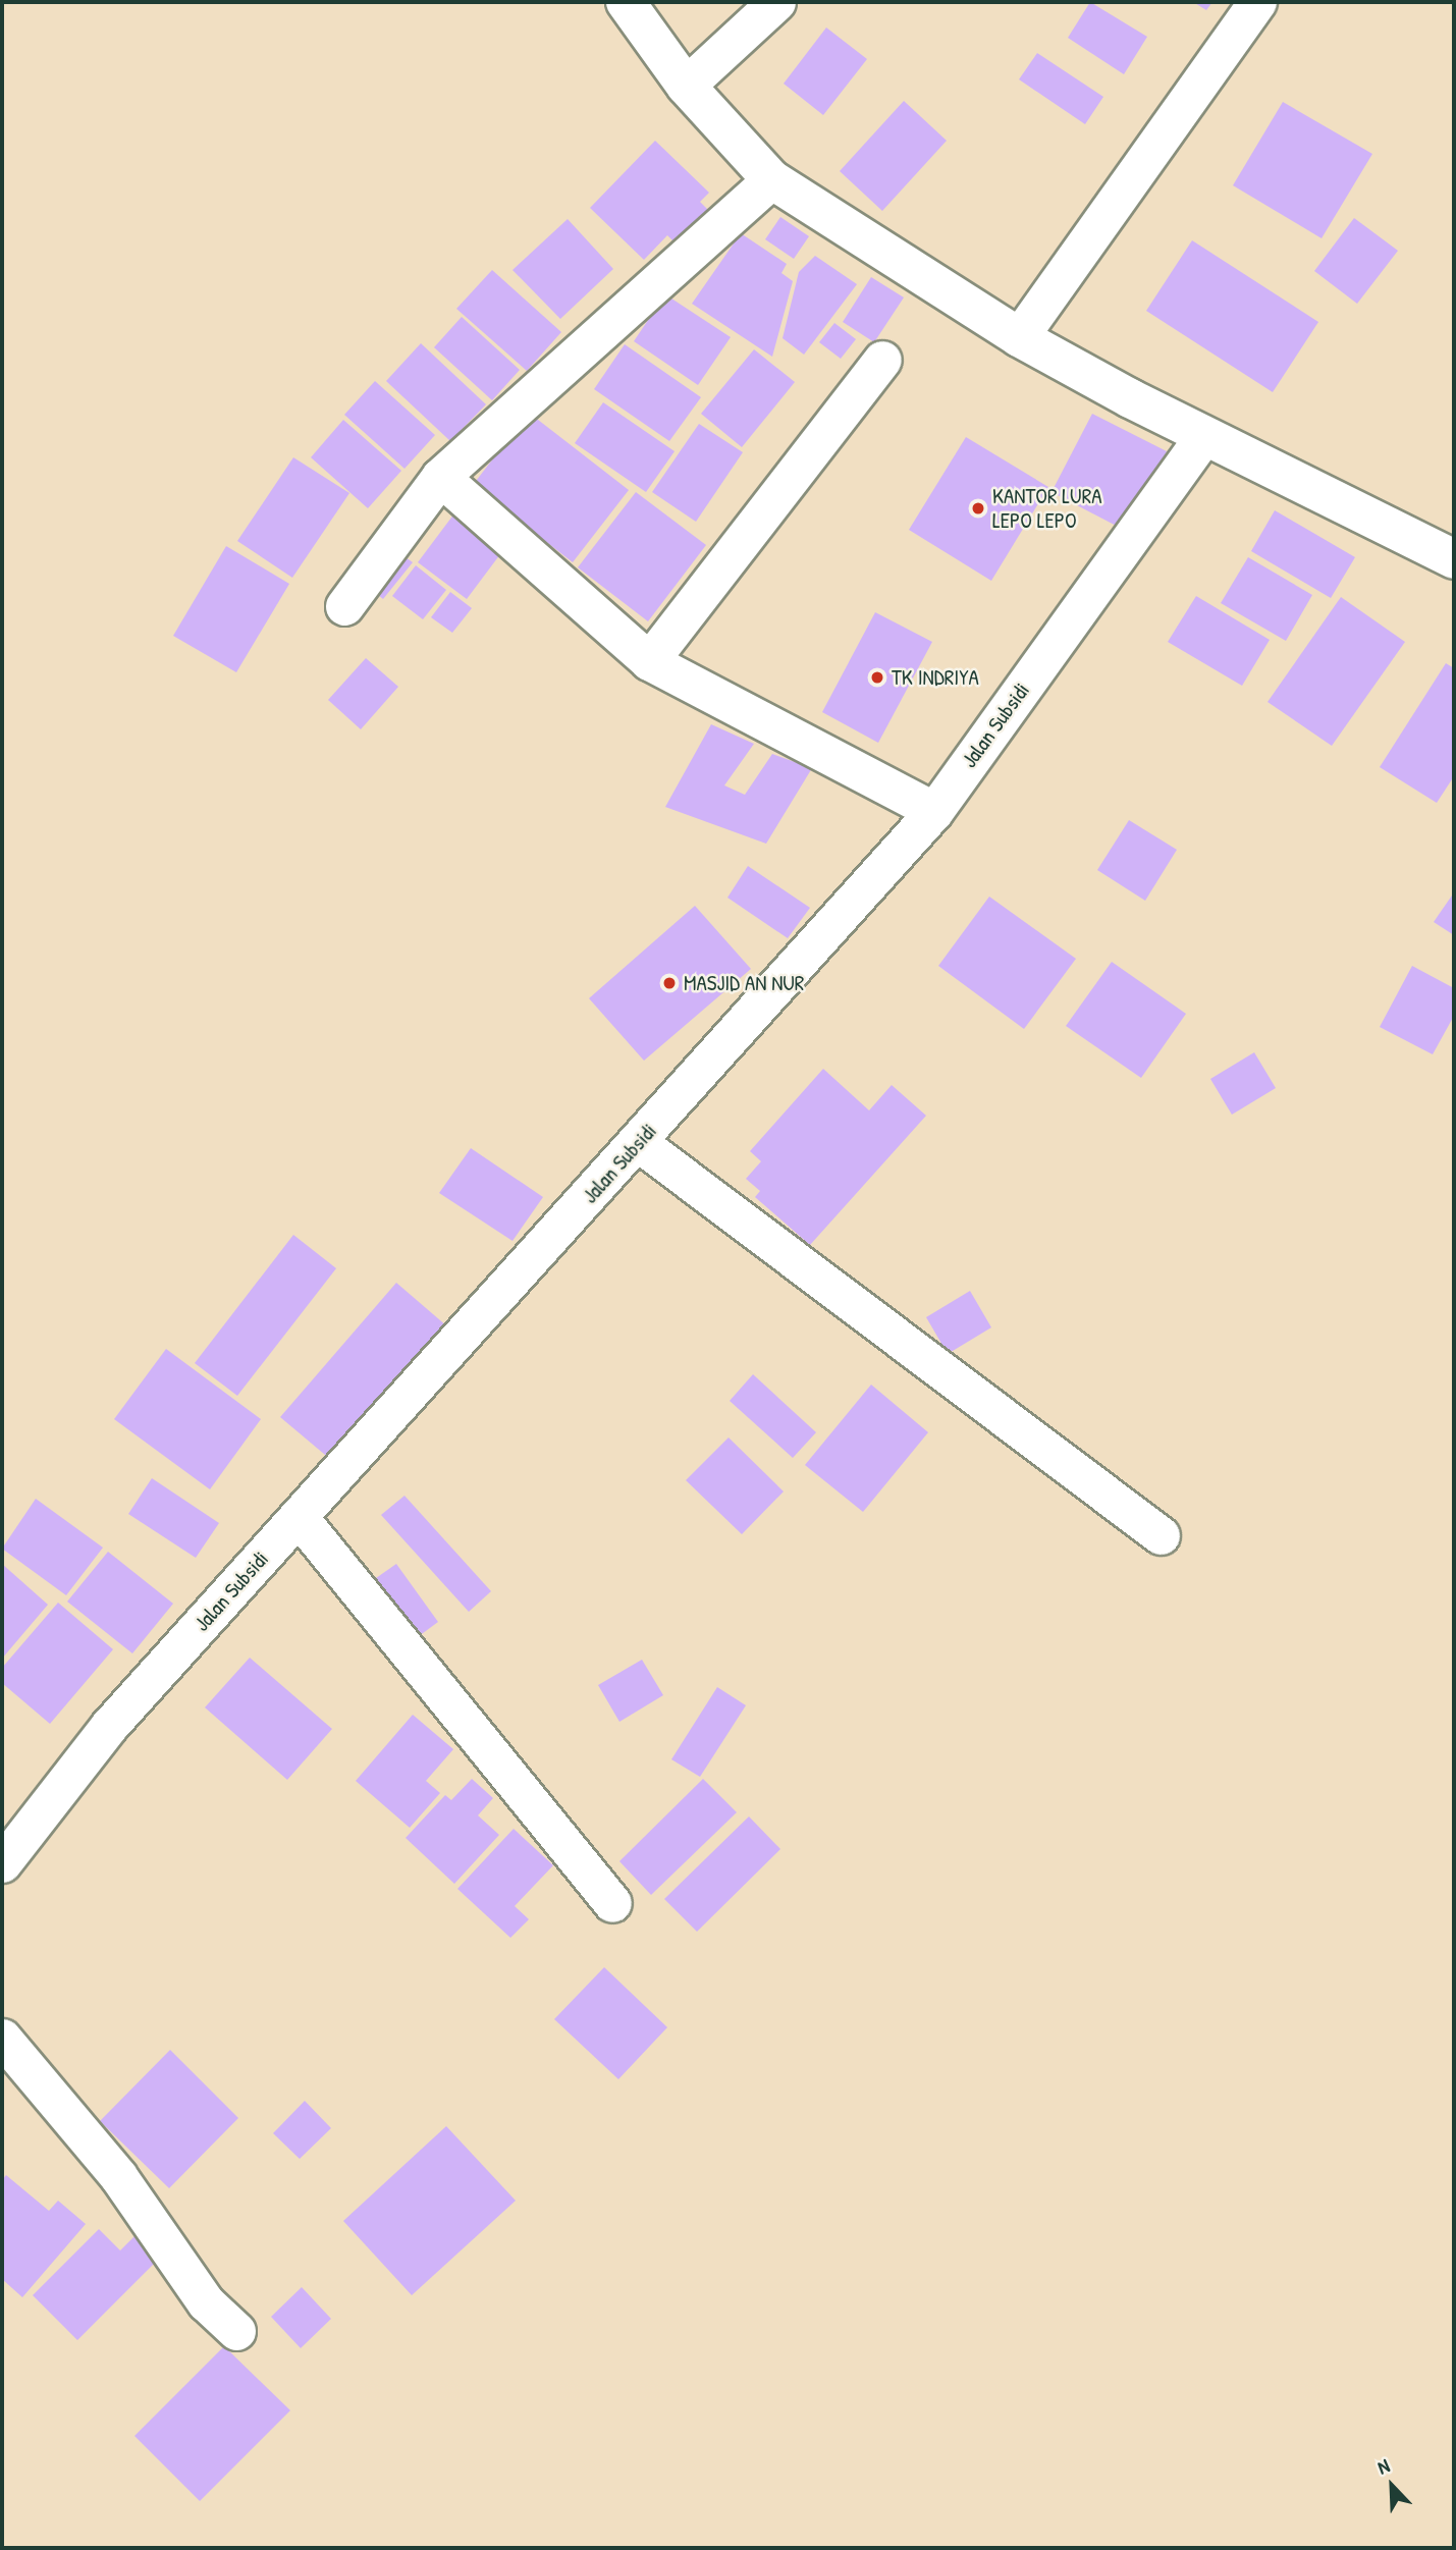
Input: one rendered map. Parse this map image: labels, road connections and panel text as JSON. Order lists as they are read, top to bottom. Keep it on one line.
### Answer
{"streets":{"street":["Jalan Subsidi"]},"places":["KANTOR LURA LEPO LEPO","TK INDRIYA","MASJID AN NUR"],"north":"top left"}
